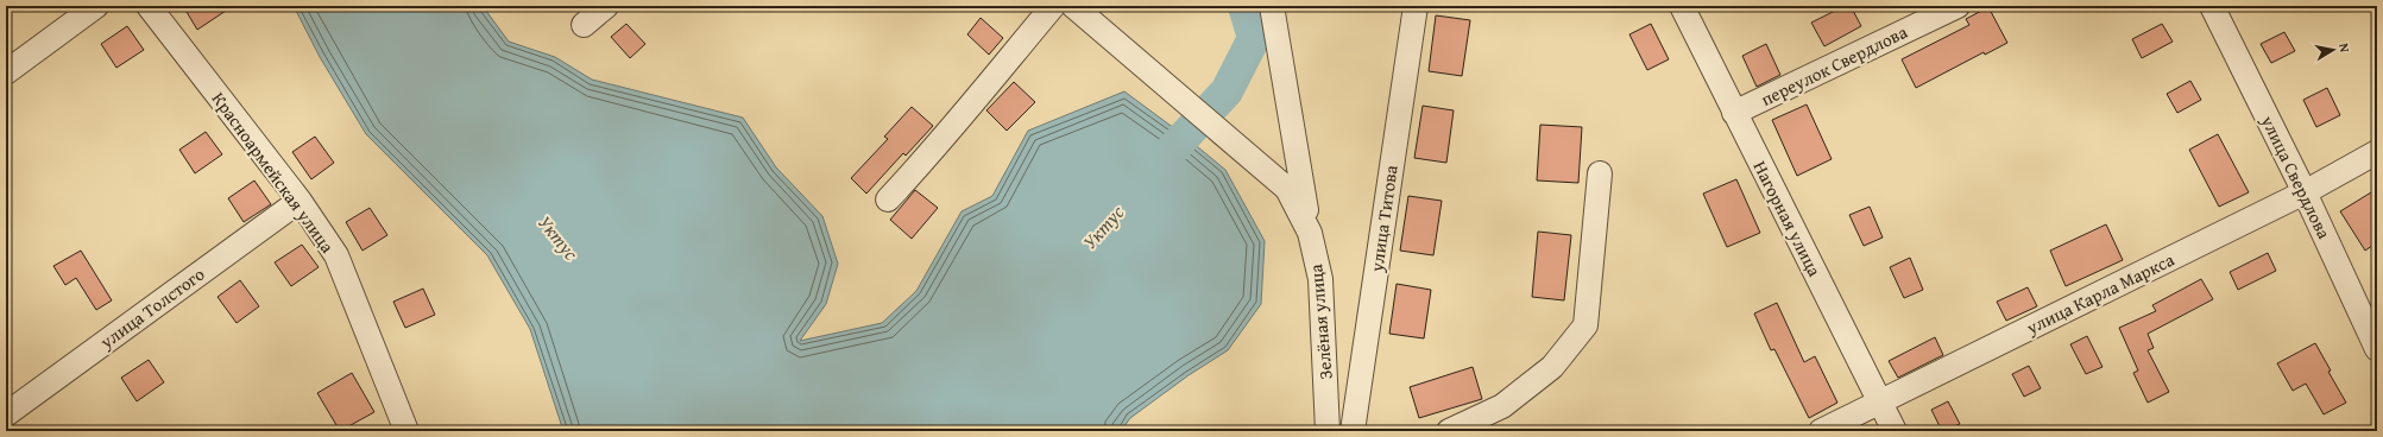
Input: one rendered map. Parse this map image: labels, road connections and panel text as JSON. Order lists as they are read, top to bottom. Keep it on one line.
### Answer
{"streets":{"street":["переулок Свердлова","Красноармейская улица","улица Свердлова","улица Титова","Нагорная улица","улица Карла Маркса","улица Толстого","Зелёная улица"]},"crossings":[["переулок Свердлова","Нагорная улица"],["Красноармейская улица","улица Толстого"],["улица Свердлова","улица Карла Маркса"],["Нагорная улица","улица Карла Маркса"]],"water":["Уктус"],"north":"right"}
